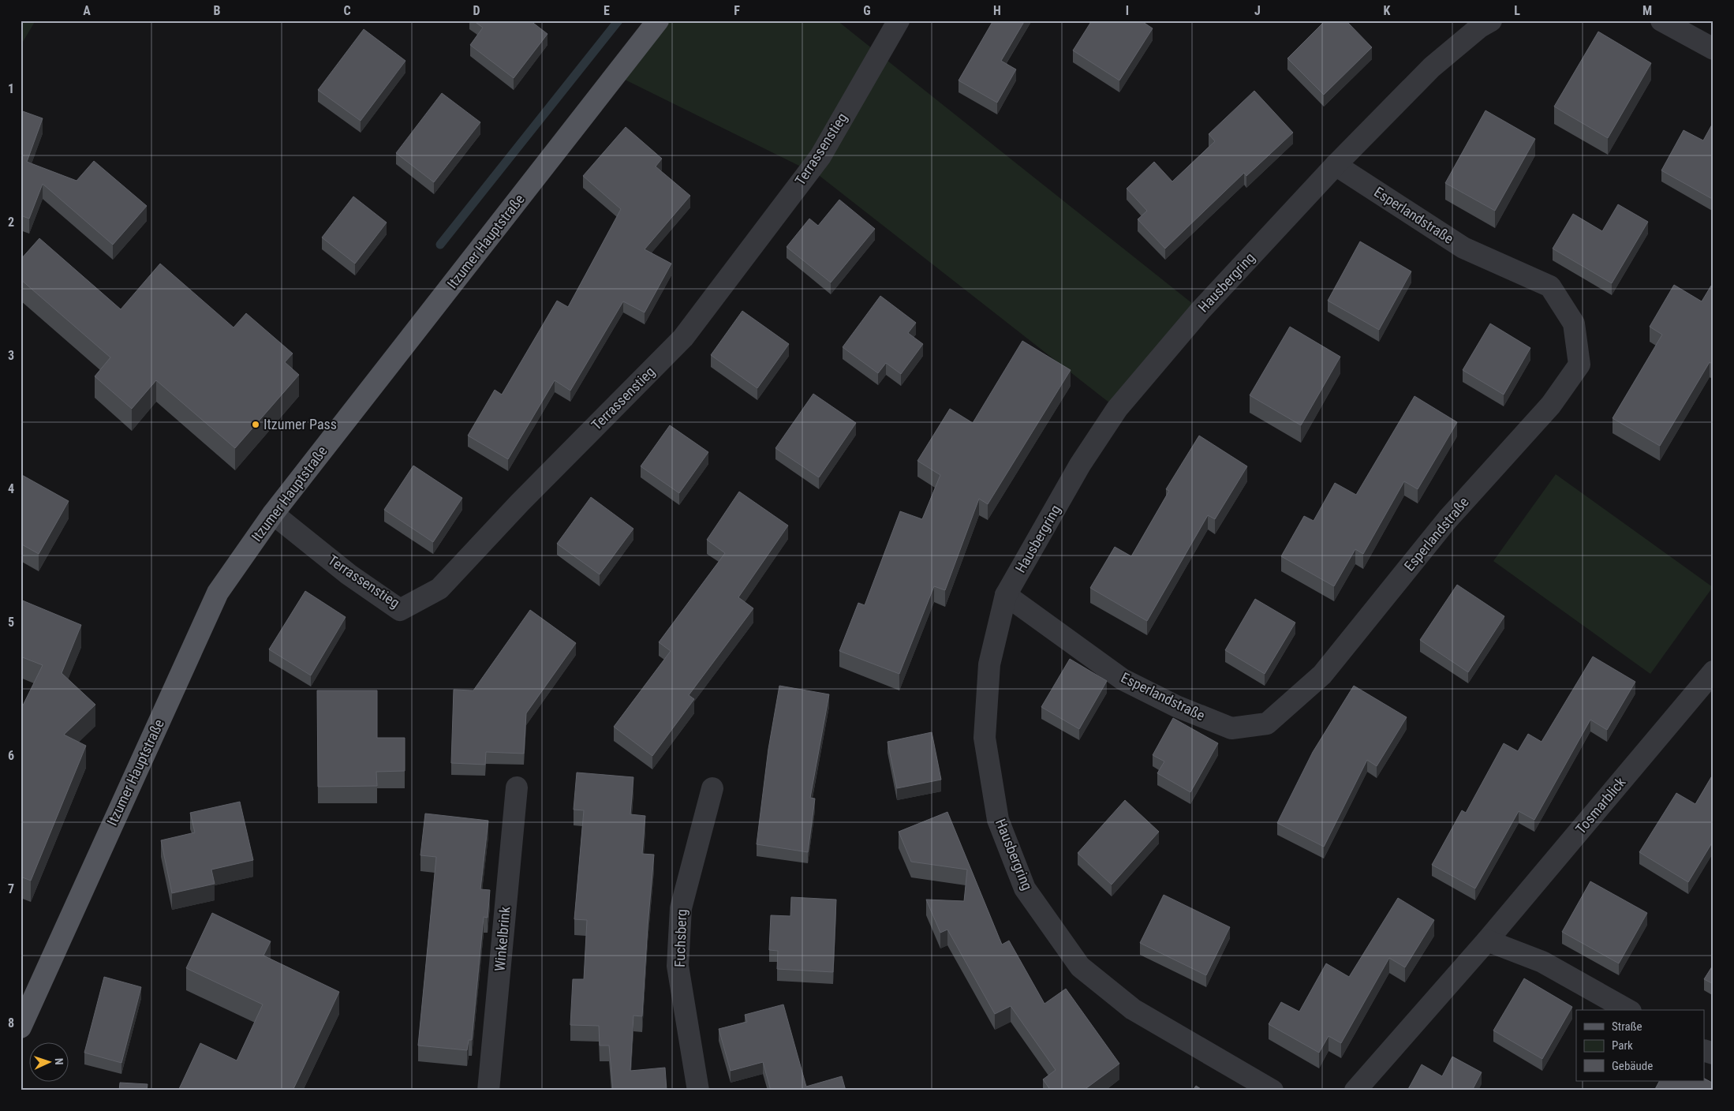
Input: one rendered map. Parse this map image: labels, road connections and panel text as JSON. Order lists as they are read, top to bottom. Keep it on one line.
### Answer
{"streets":{"main road":["Itzumer Hauptstraße"],"street":["Terrassenstieg","Esperlandstraße","Hausbergring","Tosmarblick","Fuchsberg","Winkelbrink"]},"crossings":[["Terrassenstieg","Itzumer Hauptstraße"],["Esperlandstraße","Hausbergring"]],"places":["Itzumer Pass"],"legend":["Straße","Park","Gebäude"],"north":"right","grid":{"columns":["A","B","C","D","E","F","G","H","I","J","K","L","M"],"rows":["1","2","3","4","5","6","7","8"]}}
